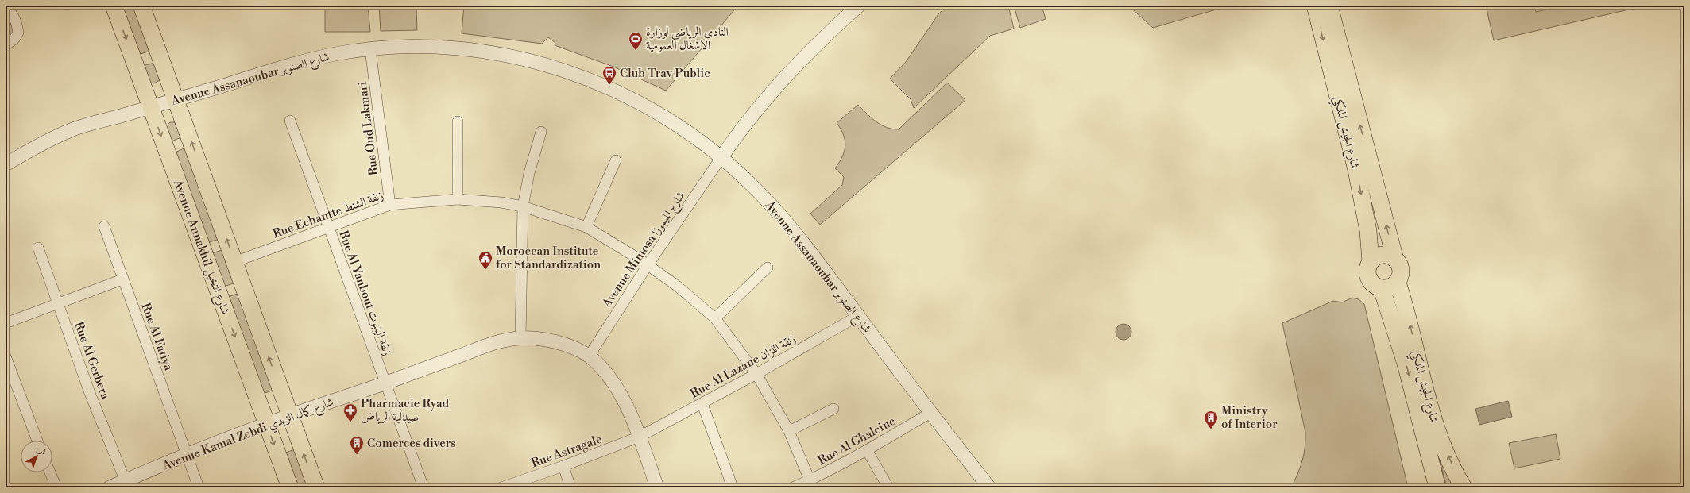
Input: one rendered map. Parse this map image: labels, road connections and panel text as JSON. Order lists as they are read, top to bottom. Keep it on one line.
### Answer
{"streets":{"main road":["شارع الجيش الملكي","Avenue Annakhil شارع النخيل"],"street":["Avenue Assanaoubar شارع الصنوبر","Rue Oud Lakmari","Rue Echantte زنقة الشنط","Avenue Mimosa شارع الميموزا","Rue Al Yanbout زنقة الينبوت","Rue Al Fatiya","Rue Al Gerbera","Rue Al Lazane زنقة اللزان","Avenue Kamal Zebdi شارع كمال الزبدي","Rue Al Ghalcine","Rue Astragale"]},"crossings":[["Avenue Assanaoubar شارع الصنوبر","Rue Oud Lakmari"],["Avenue Assanaoubar شارع الصنوبر","Avenue Annakhil شارع النخيل"],["Avenue Assanaoubar شارع الصنوبر","Avenue Mimosa شارع الميموزا"],["Avenue Assanaoubar شارع الصنوبر","Rue Al Lazane زنقة اللزان"],["Avenue Assanaoubar شارع الصنوبر","Rue Al Ghalcine"],["Rue Oud Lakmari","Rue Echantte زنقة الشنط"],["Rue Echantte زنقة الشنط","Avenue Mimosa شارع الميموزا"],["Rue Echantte زنقة الشنط","Rue Al Yanbout زنقة الينبوت"],["Rue Echantte زنقة الشنط","Rue Al Lazane زنقة اللزان"],["Rue Echantte زنقة الشنط","Rue Al Ghalcine"],["Avenue Annakhil شارع النخيل","Avenue Kamal Zebdi شارع كمال الزبدي"],["Avenue Mimosa شارع الميموزا","Avenue Kamal Zebdi شارع كمال الزبدي"],["Rue Al Yanbout زنقة الينبوت","Avenue Kamal Zebdi شارع كمال الزبدي"],["Rue Al Fatiya","Avenue Kamal Zebdi شارع كمال الزبدي"],["Rue Al Gerbera","Avenue Kamal Zebdi شارع كمال الزبدي"],["Rue Al Lazane زنقة اللزان","Avenue Kamal Zebdi شارع كمال الزبدي"],["Rue Al Lazane زنقة اللزان","Rue Astragale"],["Avenue Kamal Zebdi شارع كمال الزبدي","Rue Astragale"]],"places":{"sports":["النادي الرياضي لوزارة الاشغال العمومية"],"bus stop":["Club Trav Public"],"public building":["Moroccan Institute for Standardization"],"pharmacy":["Pharmacie Ryad صيدلية الرياض"],"building":["Ministry of Interior","Comerces divers"]},"north":"top right"}
